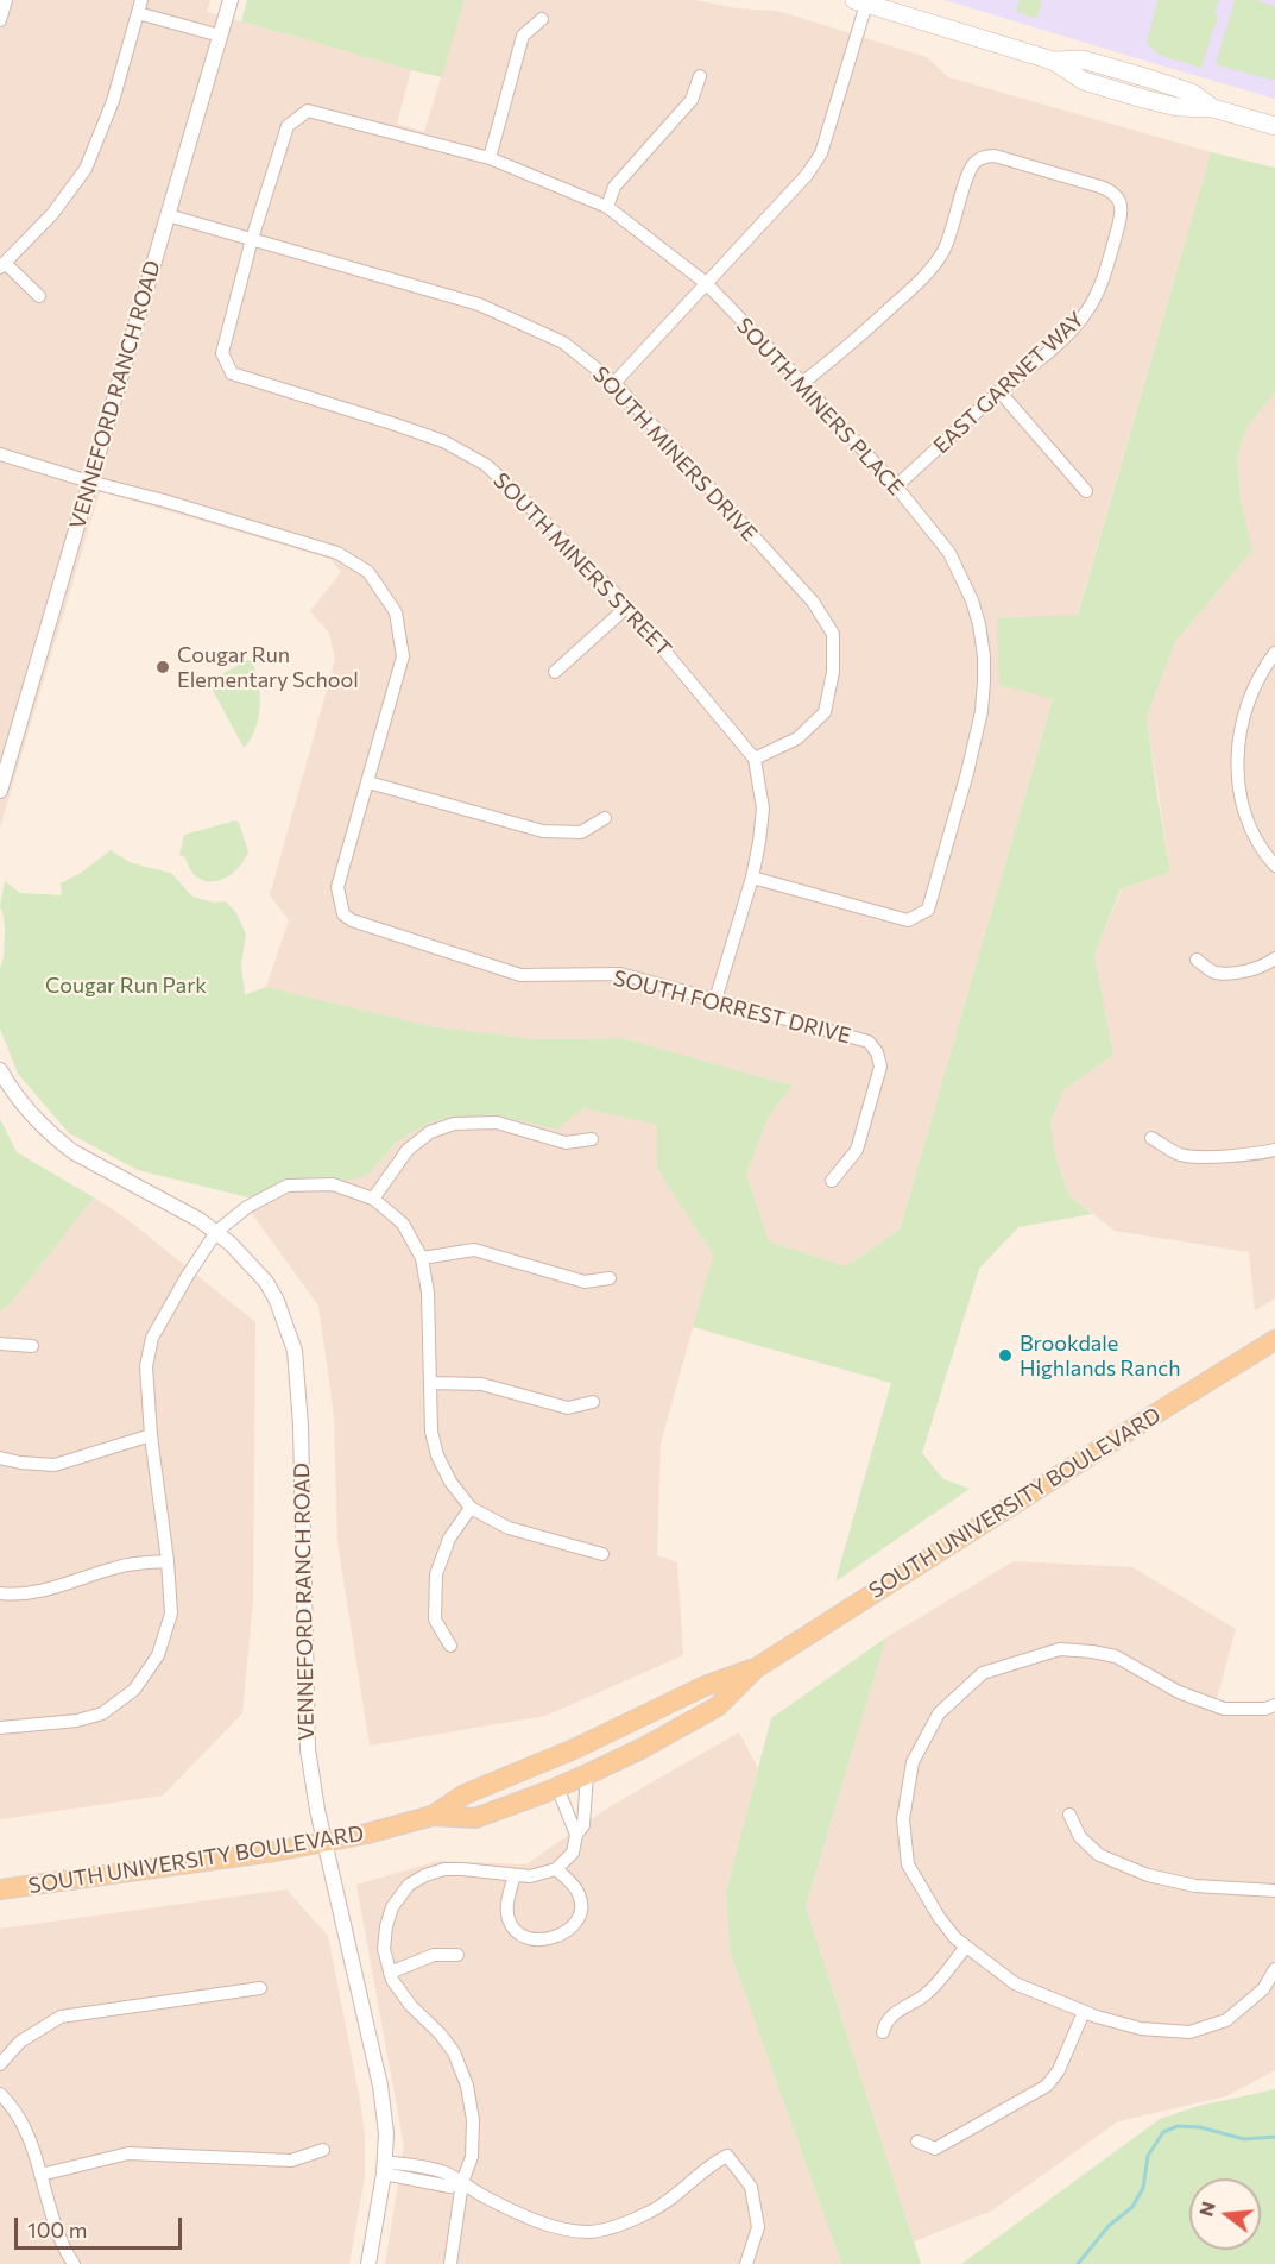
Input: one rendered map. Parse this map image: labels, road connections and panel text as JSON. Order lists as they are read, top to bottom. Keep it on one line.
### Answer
{"streets":{"main road":["SOUTH UNIVERSITY BOULEVARD"],"street":["EAST GARNET WAY","VENNEFORD RANCH ROAD","SOUTH MINERS PLACE","SOUTH MINERS DRIVE","SOUTH MINERS STREET","SOUTH FORREST DRIVE"]},"crossings":[["EAST GARNET WAY","SOUTH MINERS PLACE"],["VENNEFORD RANCH ROAD","SOUTH MINERS DRIVE"],["VENNEFORD RANCH ROAD","SOUTH FORREST DRIVE"],["VENNEFORD RANCH ROAD","SOUTH UNIVERSITY BOULEVARD"],["SOUTH MINERS PLACE","SOUTH MINERS DRIVE"],["SOUTH MINERS PLACE","SOUTH MINERS STREET"],["SOUTH MINERS DRIVE","SOUTH MINERS STREET"]],"parks":["Cougar Run Park"],"places":["Cougar Run Elementary School","Brookdale Highlands Ranch"],"scale_bar":"100 m","north":"left"}
